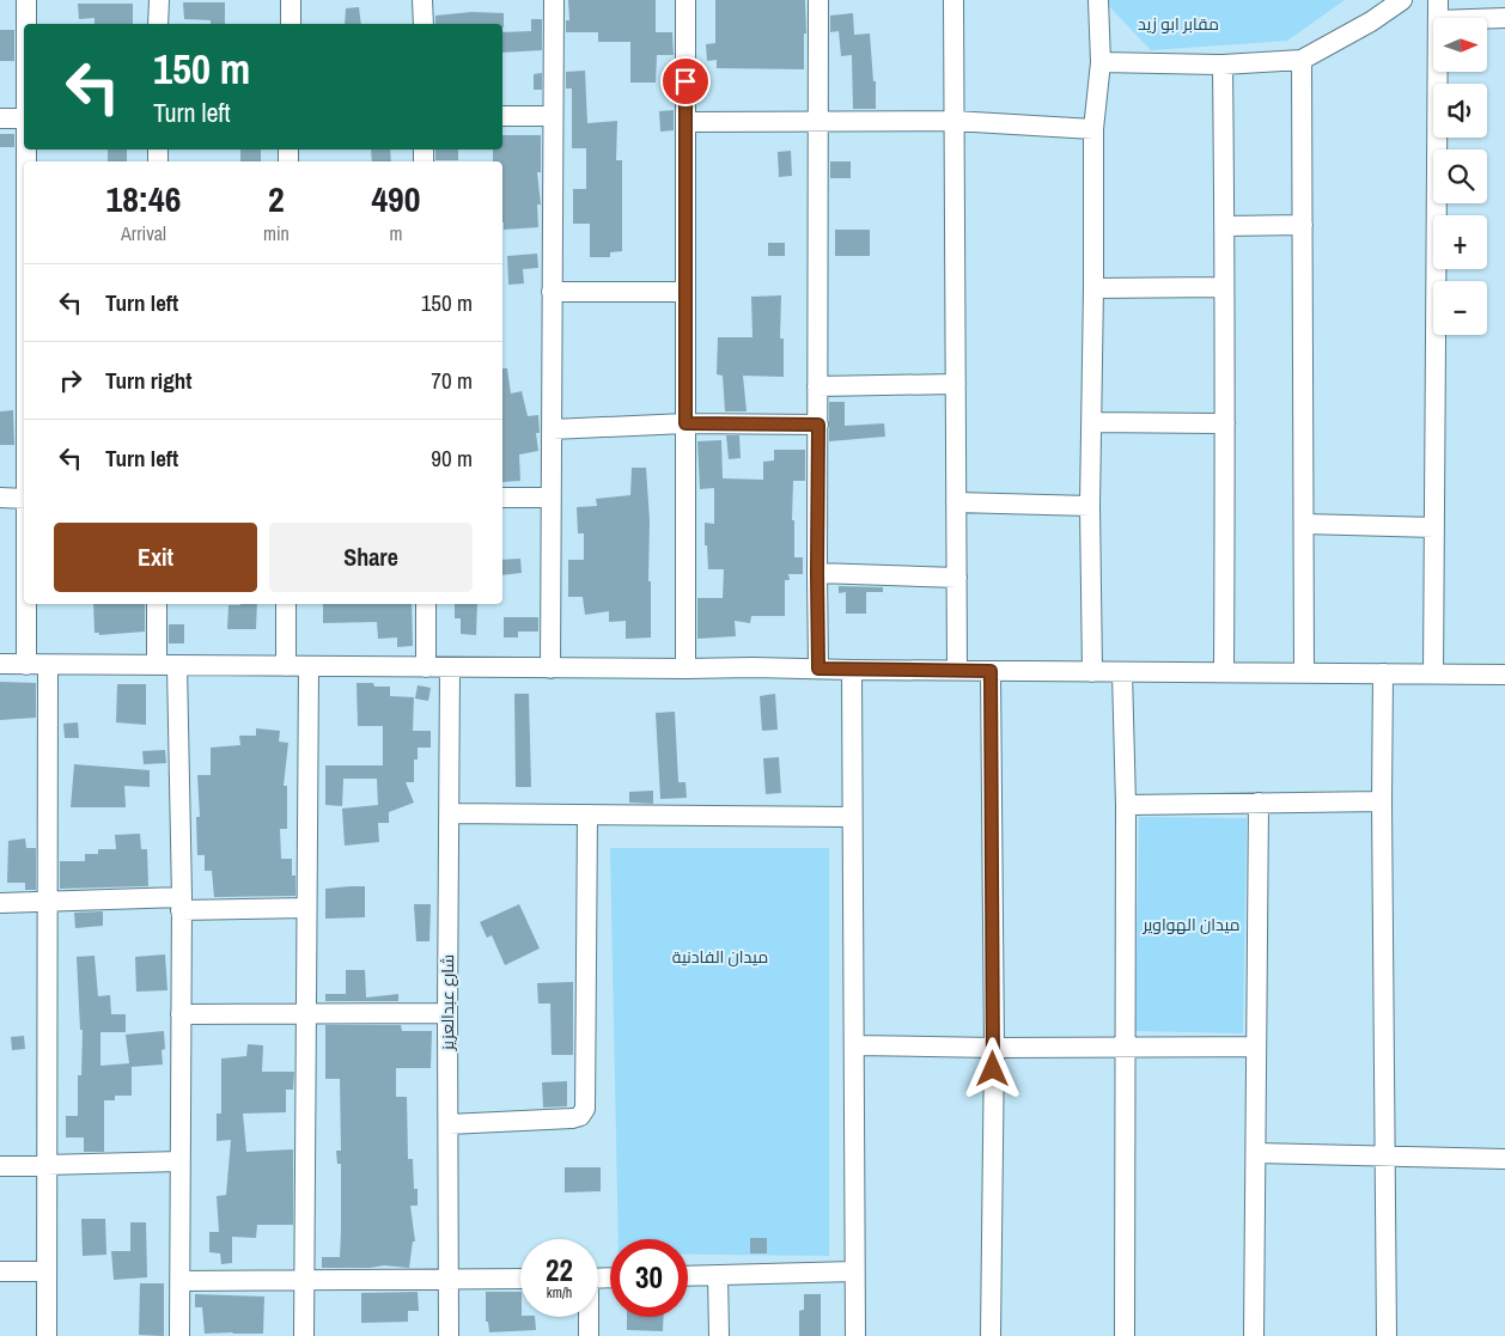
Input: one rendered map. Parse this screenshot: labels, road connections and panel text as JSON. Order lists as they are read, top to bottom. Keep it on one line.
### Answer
{"streets":{"street":["شارع عبدالعزيز"]},"parks":["مقابر ابو زيد","ميدان الهواوير","ميدان الفادنية"],"north":"right","page":{"map_buttons":["+","−"],"turn":["150 m","Turn left"],"eta":["18:46","Arrival","2","min","490","m"],"list":[{"name":"Turn left","value":"150 m"},{"name":"Turn right","value":"70 m"},{"name":"Turn left","value":"90 m"}],"buttons":["Exit","Share"],"speed":"22 km/h","limit":"30"}}
